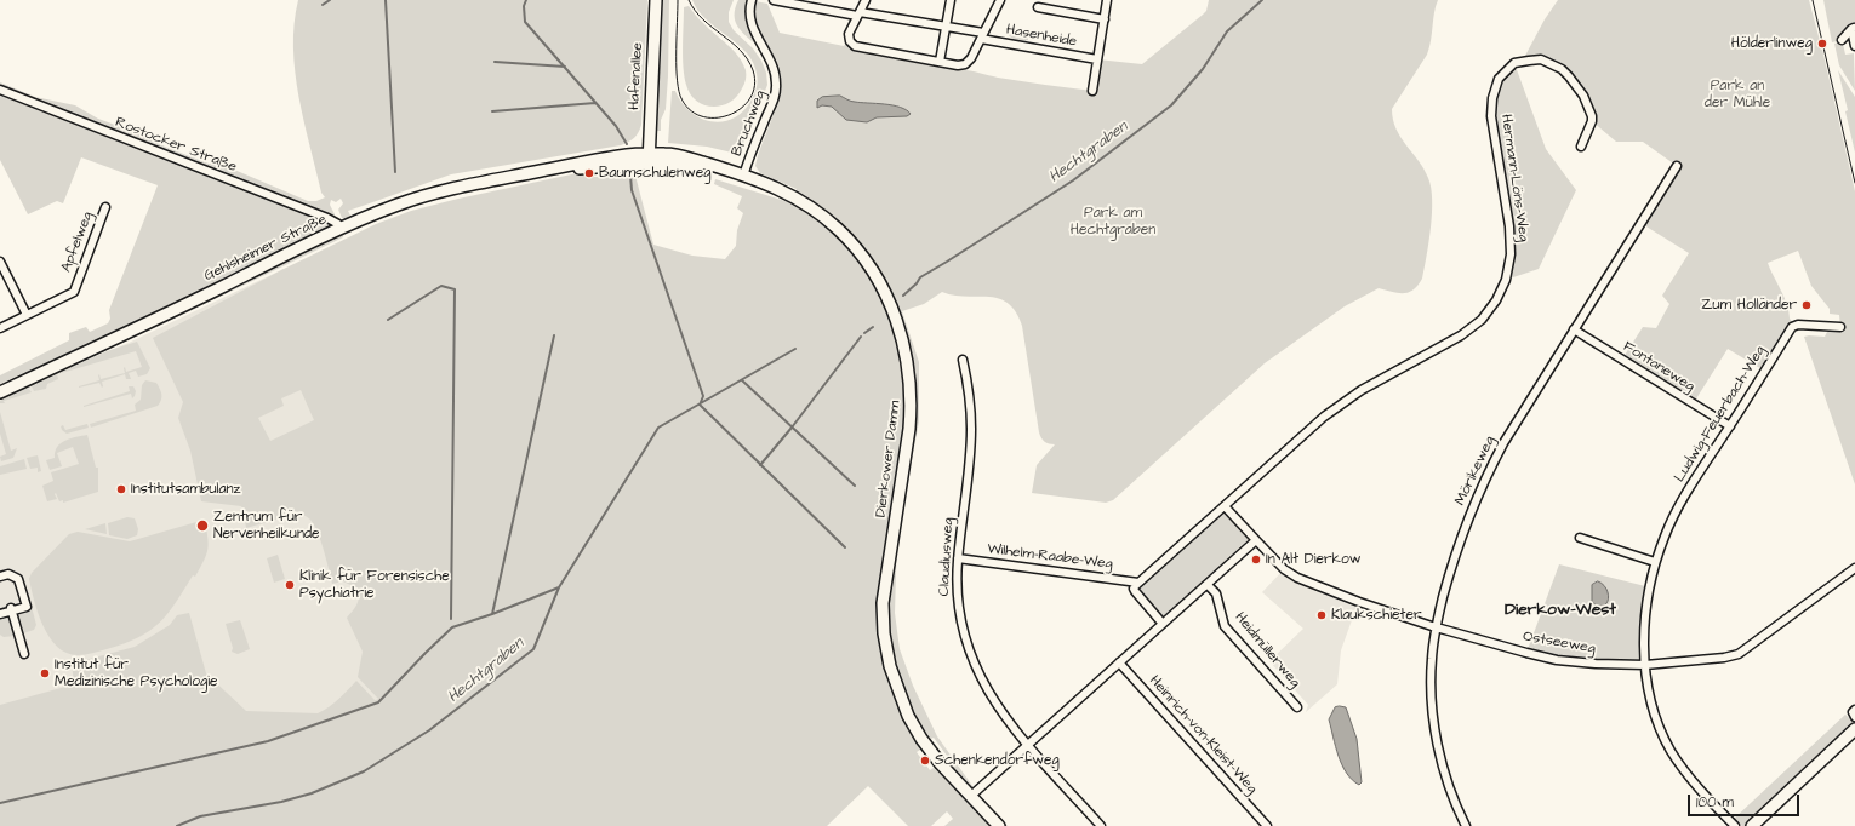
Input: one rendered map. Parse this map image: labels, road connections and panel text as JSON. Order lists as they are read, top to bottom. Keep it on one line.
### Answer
{"streets":{"street":["Hasenheide","Hafenallee","Bruchweg","Rostocker Straße","Hermann-Löns-Weg","Apfelweg","Gehlsheimer Straße","Fontaneweg","Ludwig-Feuerbach-Weg","Dierkower Damm","Mörikeweg","Claudiusweg","Wilhelm-Raabe-Weg","Ostseeweg","Heidmüllerweg","Heinrich-von-Kleist-Weg"]},"crossings":[["Hafenallee","Gehlsheimer Straße"],["Hafenallee","Dierkower Damm"],["Bruchweg","Dierkower Damm"],["Rostocker Straße","Gehlsheimer Straße"],["Hermann-Löns-Weg","Wilhelm-Raabe-Weg"],["Hermann-Löns-Weg","Ostseeweg"],["Gehlsheimer Straße","Dierkower Damm"],["Fontaneweg","Ludwig-Feuerbach-Weg"],["Fontaneweg","Mörikeweg"],["Ludwig-Feuerbach-Weg","Ostseeweg"],["Mörikeweg","Ostseeweg"],["Claudiusweg","Wilhelm-Raabe-Weg"]],"districts":["Dierkow-West"],"water":["Hechtgraben"],"parks":["Park an der Mühle","Park am Hechtgraben"],"places":["Hölderlinweg","Baumschulenweg","Zum Holländer","Institutsambulanz","Zentrum für Nervenheilkunde","In Alt Dierkow","Klinik für Forensische Psychiatrie","Klaukschieter","Institut für Medizinische Psychologie","Schenkendorfweg"],"scale_bar":"100 m"}
